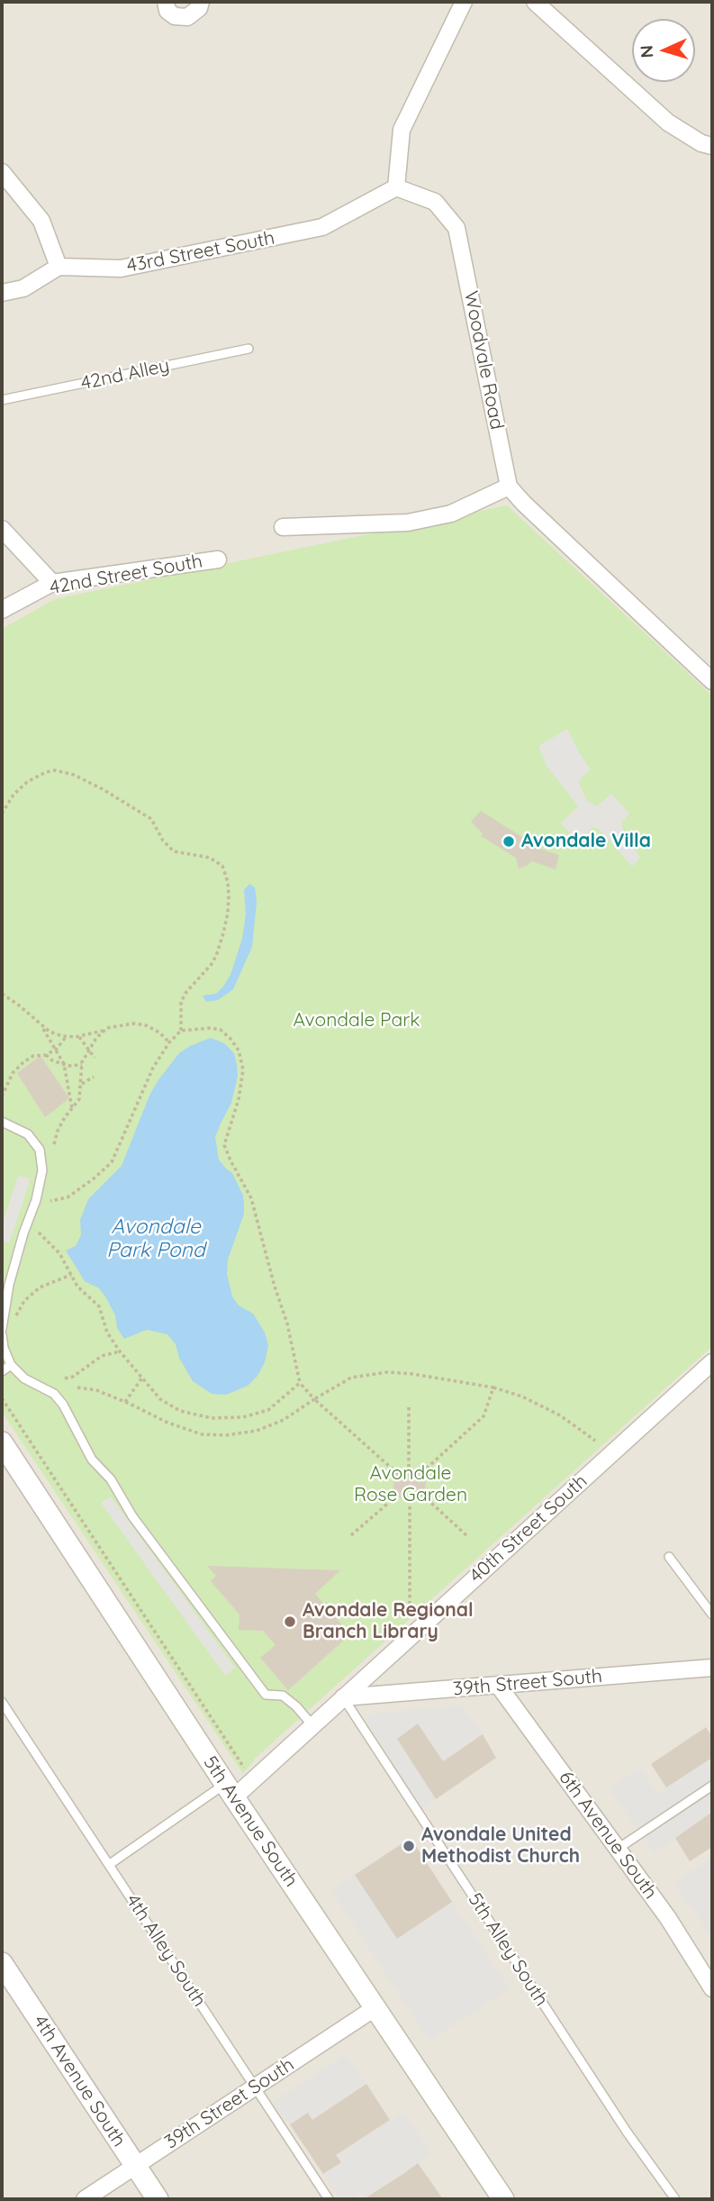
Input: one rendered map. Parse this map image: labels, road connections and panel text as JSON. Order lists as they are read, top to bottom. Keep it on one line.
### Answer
{"streets":{"street":["43rd Street South","Woodvale Road","42nd Street South","40th Street South","39th Street South","5th Avenue South","6th Avenue South","4th Avenue South"],"lane":["42nd Alley","5th Alley South","4th Alley South"]},"crossings":[["43rd Street South","Woodvale Road"],["40th Street South","39th Street South"],["40th Street South","5th Avenue South"],["40th Street South","5th Alley South"],["39th Street South","5th Avenue South"],["39th Street South","6th Avenue South"],["39th Street South","5th Alley South"],["39th Street South","4th Alley South"],["39th Street South","4th Avenue South"]],"water":["Avondale Park Pond"],"parks":["Avondale Park","Avondale Rose Garden"],"places":["Avondale Villa","Avondale Regional Branch Library","Avondale United Methodist Church"],"north":"left"}
